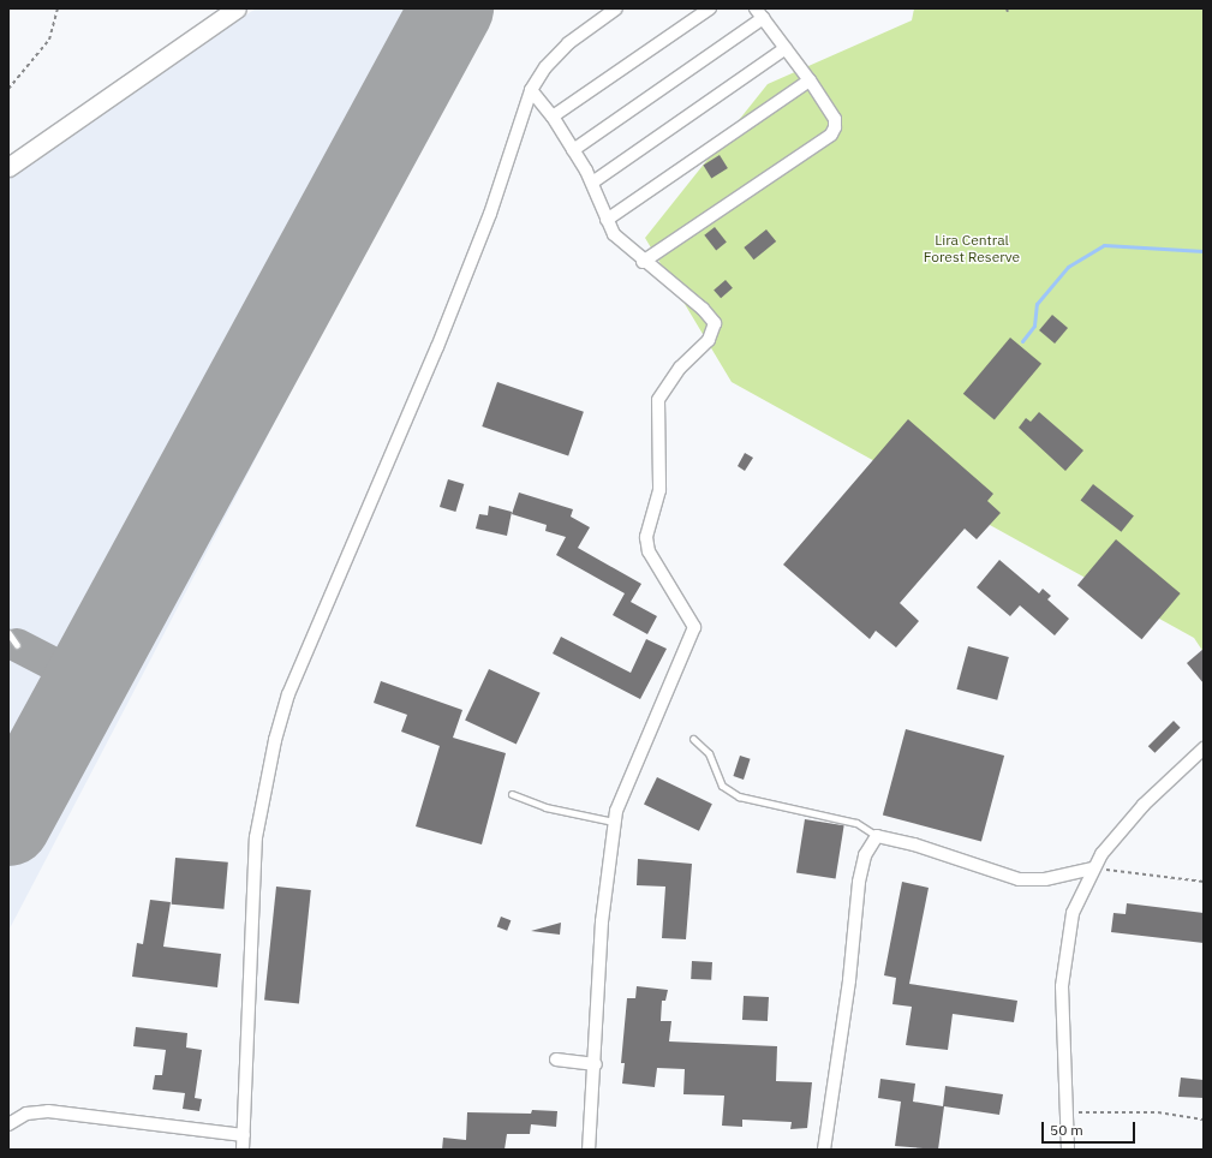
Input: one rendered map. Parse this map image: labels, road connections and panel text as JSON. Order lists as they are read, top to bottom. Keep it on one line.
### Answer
{"parks":["Lira Central Forest Reserve"],"scale_bar":"50 m"}
